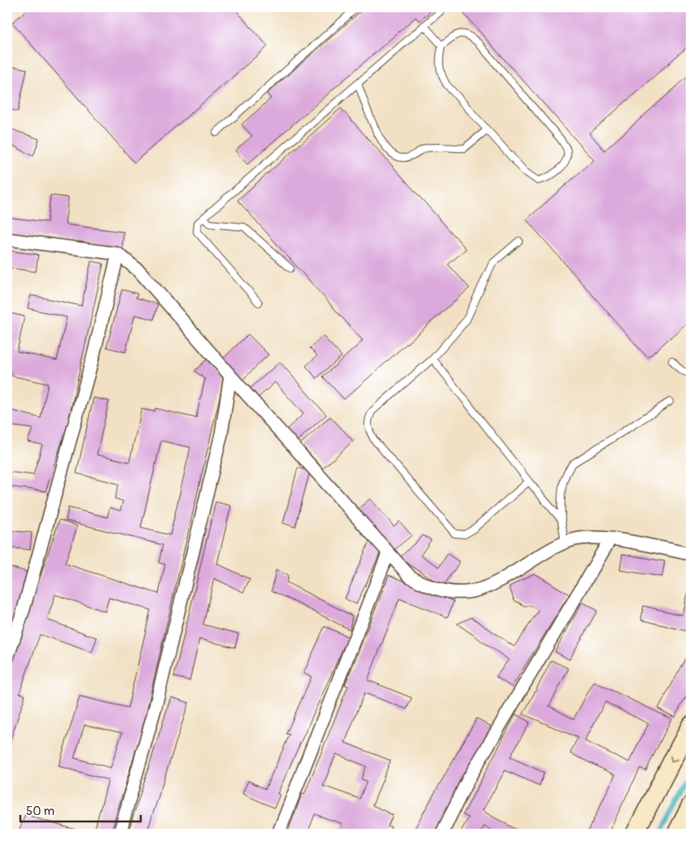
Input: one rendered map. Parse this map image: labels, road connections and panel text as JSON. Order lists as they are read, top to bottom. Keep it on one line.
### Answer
{"scale_bar":"50 m"}
